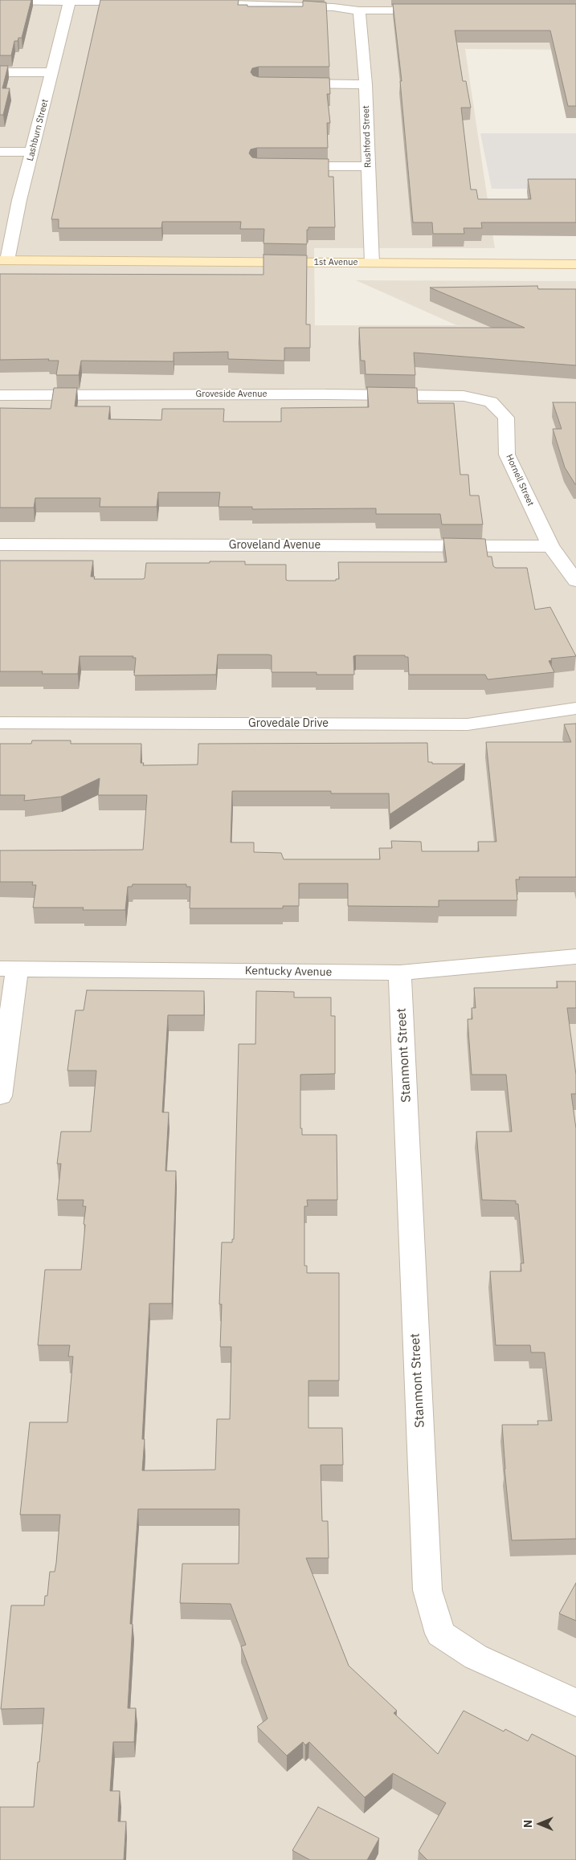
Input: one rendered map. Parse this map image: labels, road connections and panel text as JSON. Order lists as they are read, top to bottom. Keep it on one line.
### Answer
{"streets":{"main road":["1st Avenue"],"street":["Lashburn Street","Rushford Street","Groveside Avenue","Hornell Street","Groveland Avenue","Grovedale Drive","Kentucky Avenue","Stanmont Street"]},"crossings":[["Lashburn Street","1st Avenue"],["Rushford Street","1st Avenue"],["Groveside Avenue","Hornell Street"],["Hornell Street","Groveland Avenue"],["Kentucky Avenue","Stanmont Street"]],"north":"left"}
